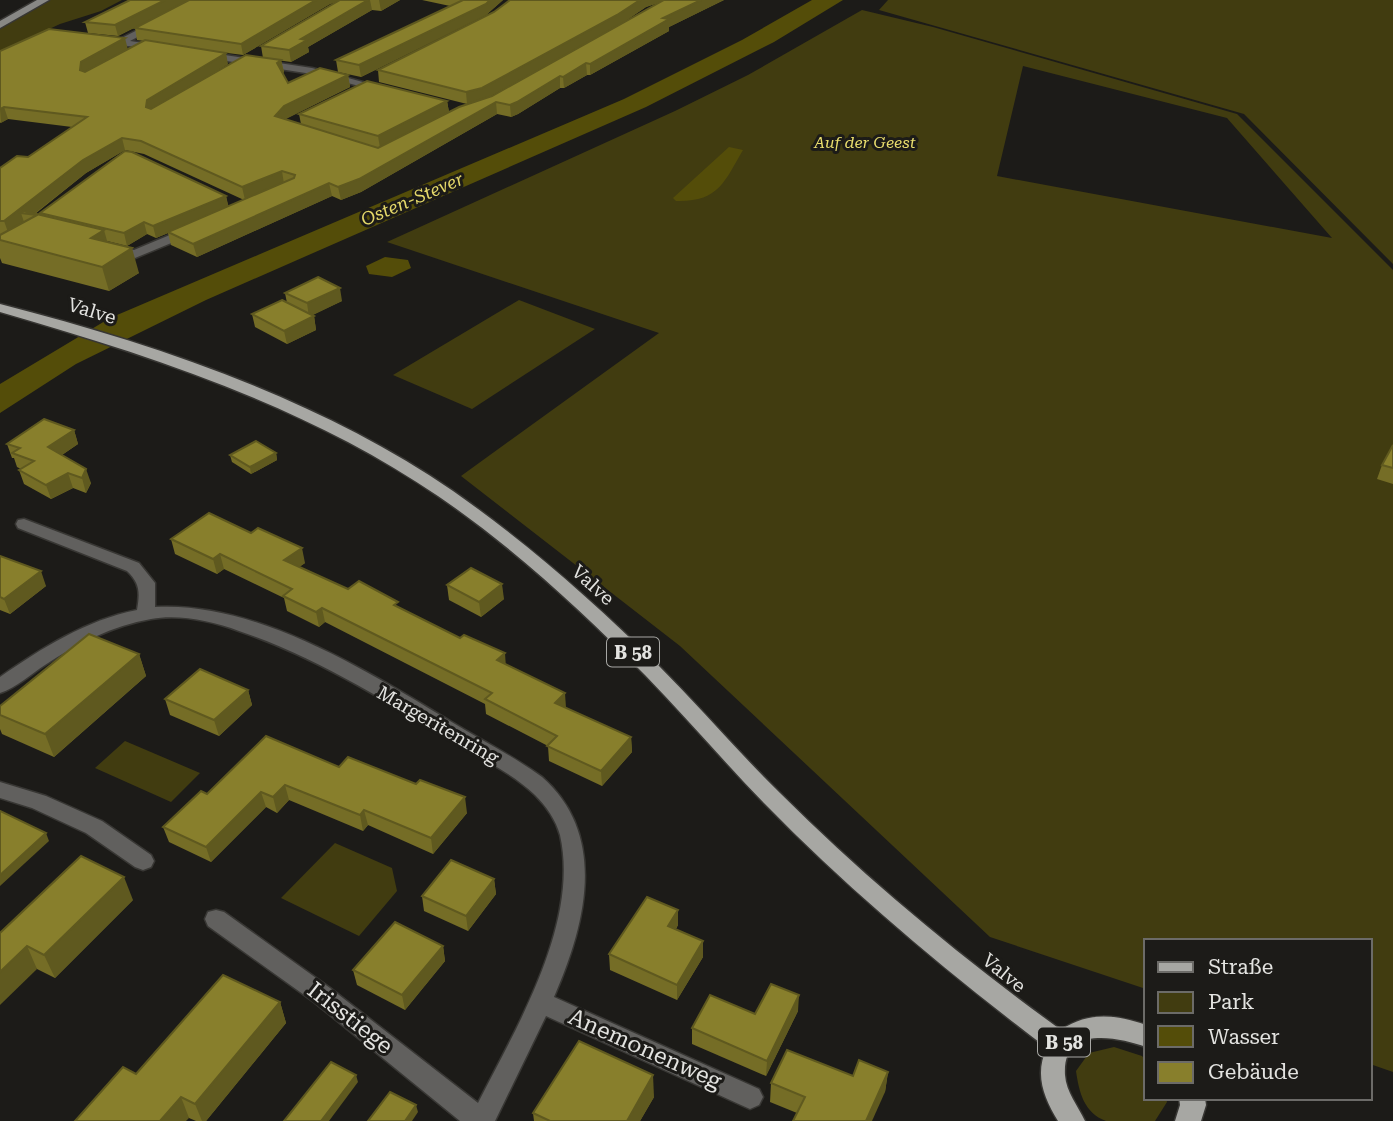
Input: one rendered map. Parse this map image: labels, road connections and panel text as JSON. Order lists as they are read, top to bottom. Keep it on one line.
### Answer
{"streets":{"main road":["Valve","B 58"],"street":["Margeritenring","Irisstiege","Anemonenweg"]},"crossings":[["Valve","B 58"],["Margeritenring","Irisstiege"],["Margeritenring","Anemonenweg"]],"water":["Osten-Stever"],"parks":["Auf der Geest"],"legend":["Straße","Park","Wasser","Gebäude"]}
